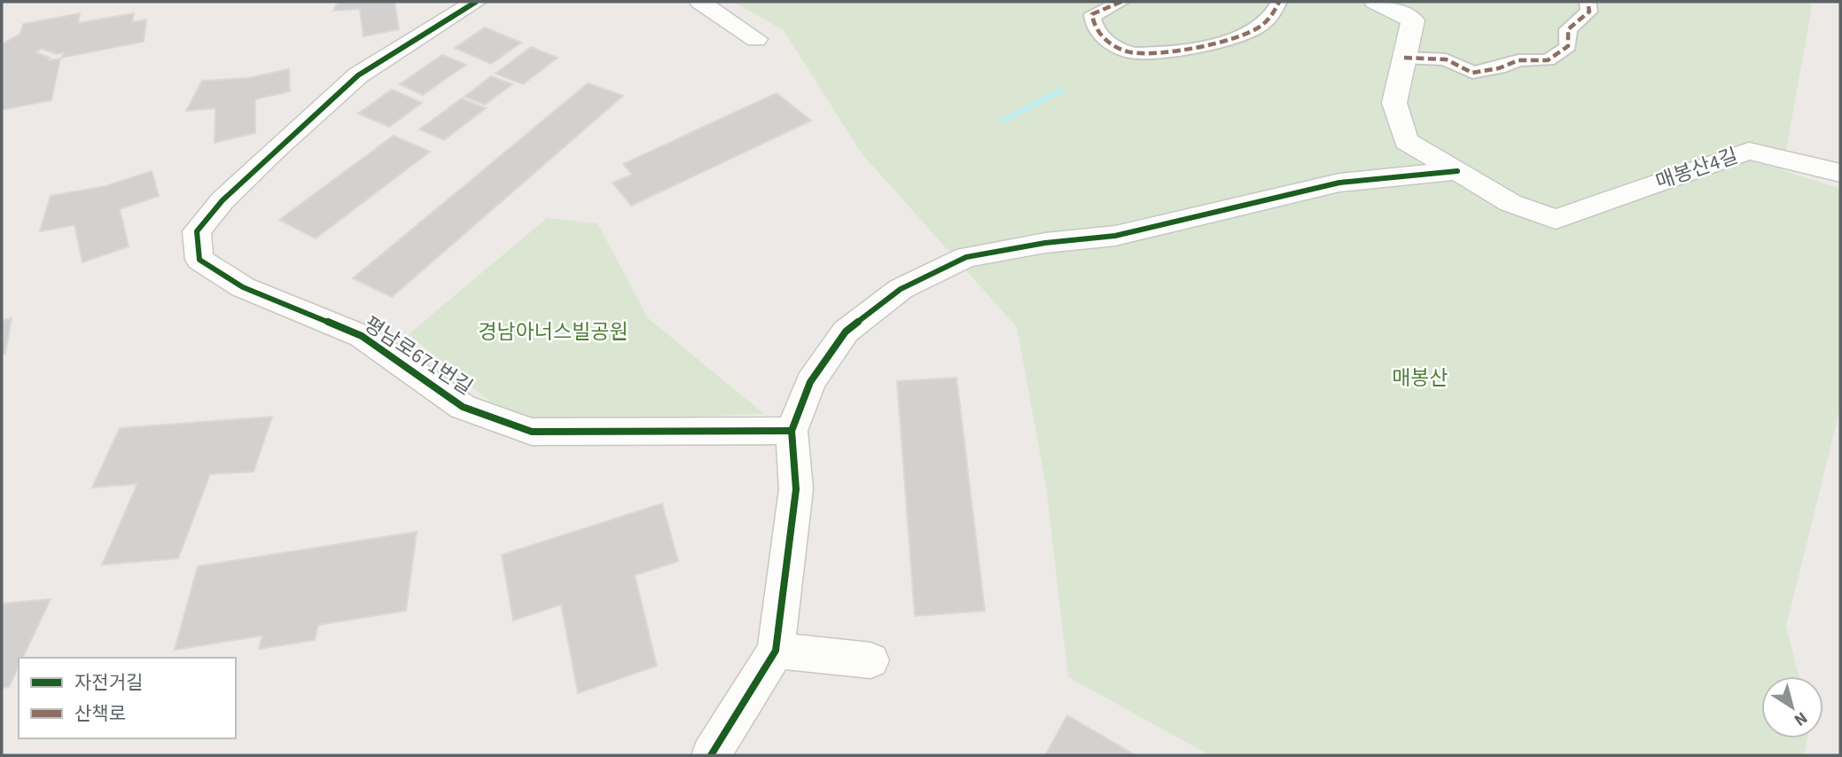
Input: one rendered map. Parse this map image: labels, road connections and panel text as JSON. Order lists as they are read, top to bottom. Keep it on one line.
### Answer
{"streets":{"street":["매봉산4길","평남로671번길"]},"parks":["경남아너스빌공원","매봉산"],"legend":["자전거길","산책로"],"north":"bottom right"}
